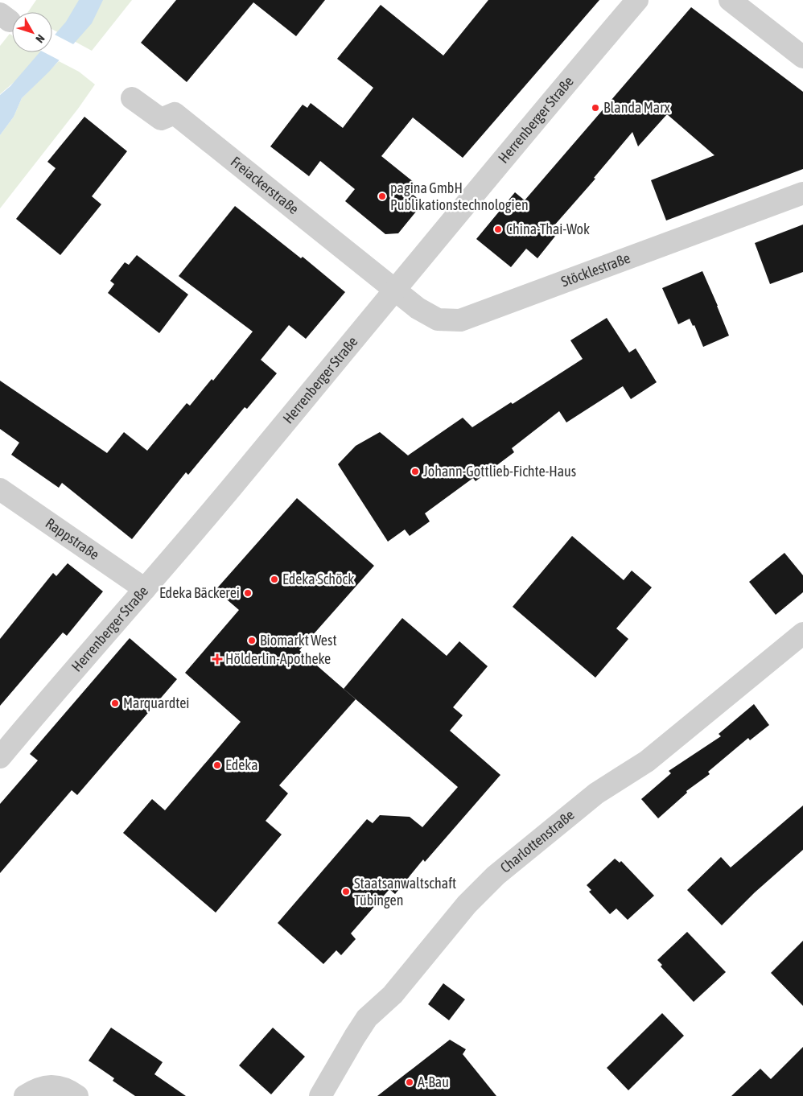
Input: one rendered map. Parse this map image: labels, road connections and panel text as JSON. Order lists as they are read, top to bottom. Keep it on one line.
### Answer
{"streets":{"street":["Herrenberger Straße","Freiackerstraße","Stöcklestraße","Rappstraße","Charlottenstraße"]},"crossings":[["Herrenberger Straße","Freiackerstraße"],["Herrenberger Straße","Stöcklestraße"],["Herrenberger Straße","Rappstraße"],["Freiackerstraße","Stöcklestraße"]],"places":{"other":["Blanda Marx","pagina GmbH Publikationstechnologien","China-Thai-Wok","Johann-Gottlieb-Fichte-Haus","Edeka Schöck","Edeka Bäckerei","Biomarkt West","Marquardtei","Edeka","Staatsanwaltschaft Tübingen","A-Bau"],"health":["Hölderlin-Apotheke"]},"north":"bottom right"}
